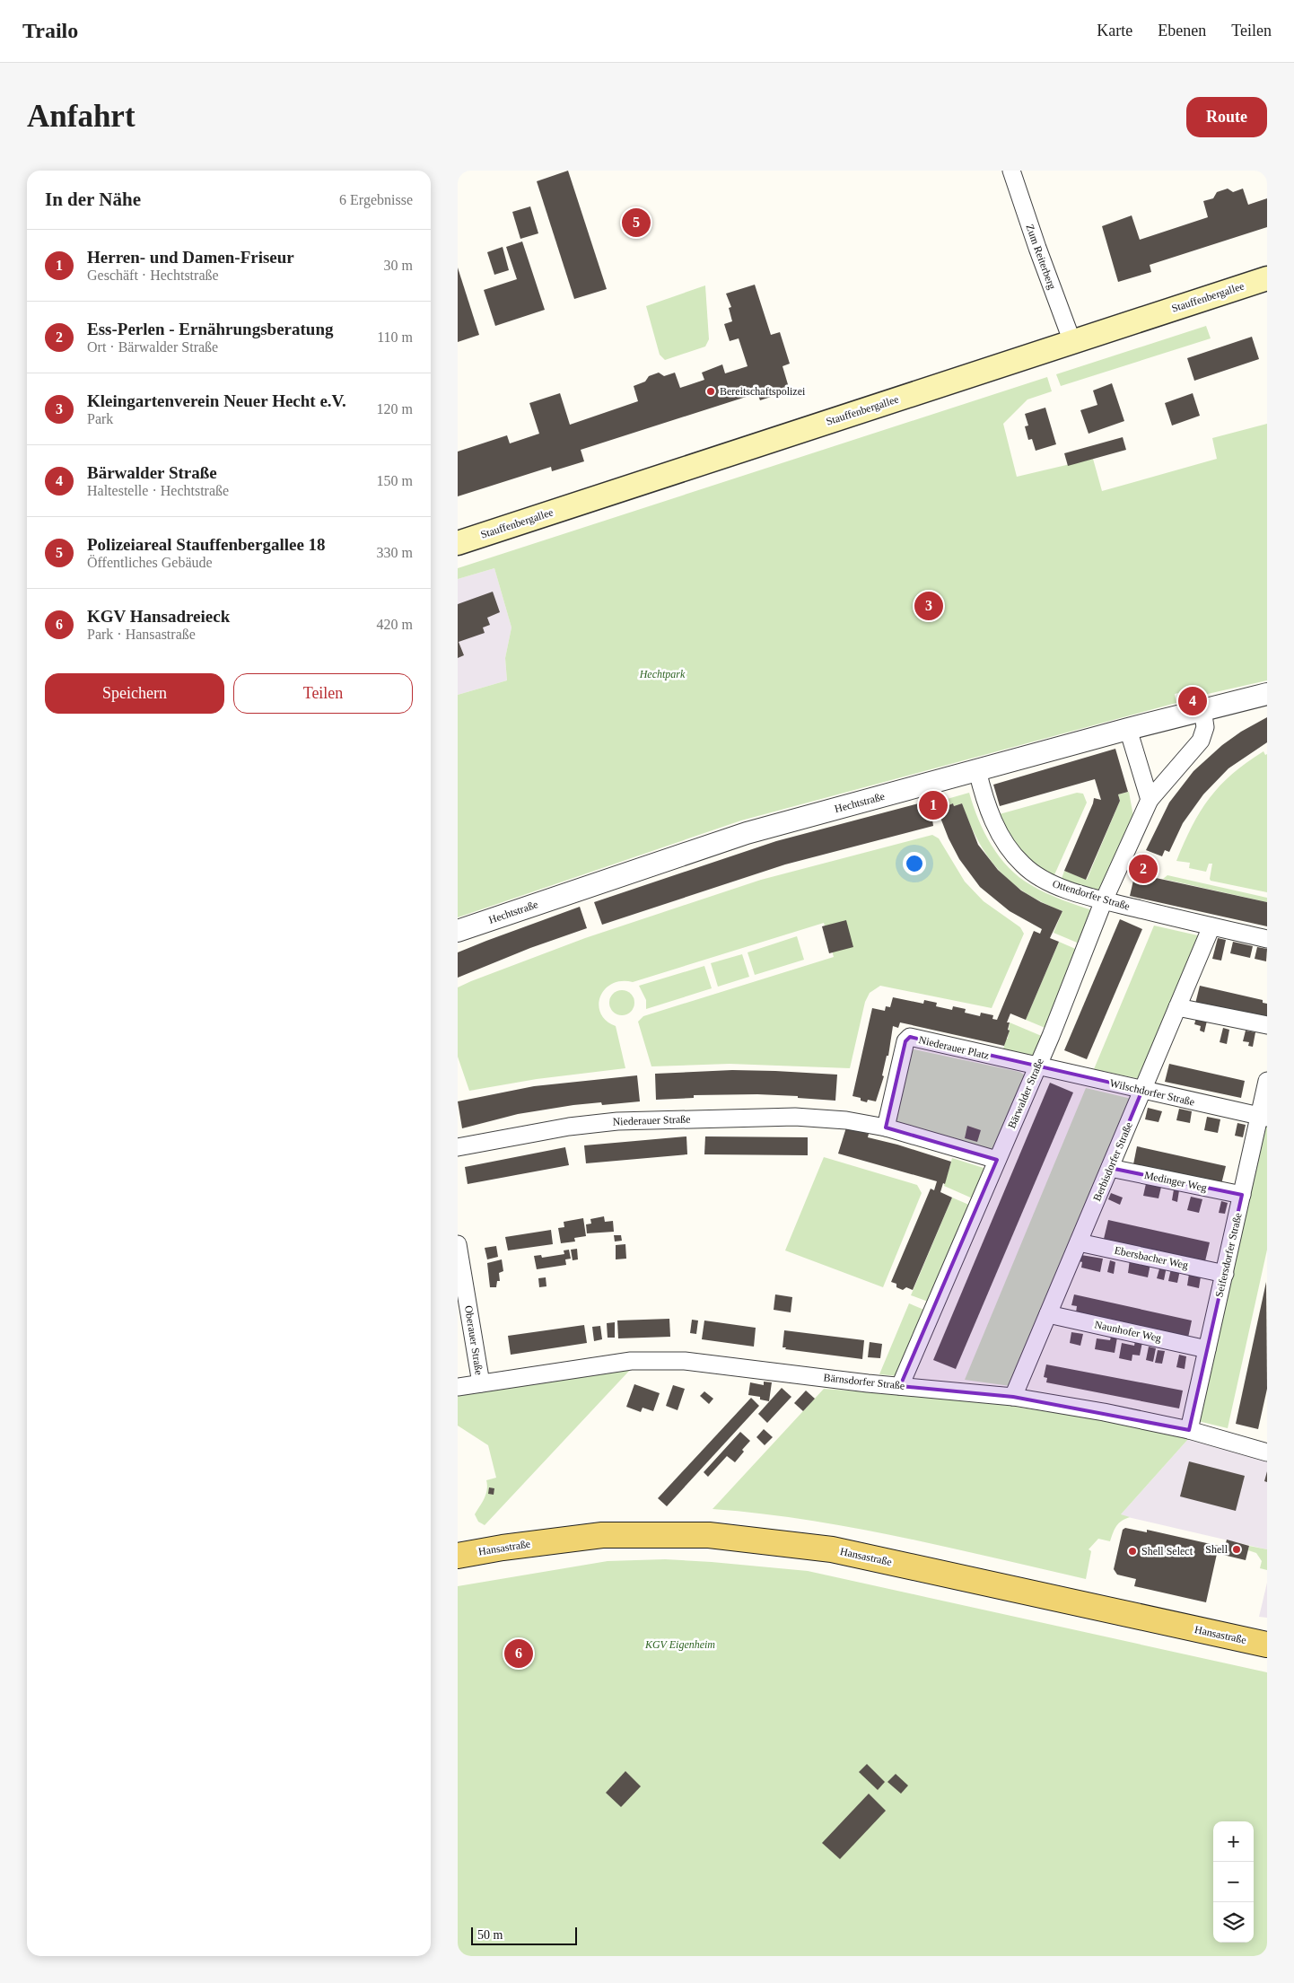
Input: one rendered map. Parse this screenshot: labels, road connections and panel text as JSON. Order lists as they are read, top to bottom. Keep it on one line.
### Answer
{"streets":{"main road":["Stauffenbergallee","Hansastraße"],"street":["Zum Reiterberg","Hechtstraße","Ottendorfer Straße","Niederauer Platz","Wilschdorfer Straße","Bärwalder Straße","Niederauer Straße","Berbisdorfer Straße","Medinger Weg","Seifersdorfer Straße","Ebersbacher Weg","Naunhofer Weg","Oberauer Straße","Bärnsdorfer Straße"]},"crossings":[["Zum Reiterberg","Stauffenbergallee"],["Hechtstraße","Ottendorfer Straße"],["Hechtstraße","Bärwalder Straße"],["Ottendorfer Straße","Bärwalder Straße"],["Ottendorfer Straße","Berbisdorfer Straße"],["Niederauer Platz","Wilschdorfer Straße"],["Niederauer Platz","Bärwalder Straße"],["Niederauer Platz","Niederauer Straße"],["Wilschdorfer Straße","Bärwalder Straße"],["Wilschdorfer Straße","Berbisdorfer Straße"],["Wilschdorfer Straße","Seifersdorfer Straße"],["Bärwalder Straße","Bärnsdorfer Straße"],["Berbisdorfer Straße","Medinger Weg"],["Berbisdorfer Straße","Ebersbacher Weg"],["Berbisdorfer Straße","Naunhofer Weg"],["Berbisdorfer Straße","Bärnsdorfer Straße"],["Medinger Weg","Seifersdorfer Straße"],["Seifersdorfer Straße","Ebersbacher Weg"],["Seifersdorfer Straße","Naunhofer Weg"],["Seifersdorfer Straße","Bärnsdorfer Straße"],["Oberauer Straße","Bärnsdorfer Straße"]],"parks":["Hechtpark","KGV Eigenheim"],"places":["Bereitschaftspolizei","Shell","Shell Select"],"scale_bar":"50 m","page":{"header":"Trailo","nav":["Karte","Ebenen","Teilen"],"buttons":["Route",["Speichern","Teilen"]],"title":"Anfahrt","heading":["In der Nähe","6 Ergebnisse"],"pins":["5","3","4","1","2","6"],"list":[{"mark":"1","name":"Herren- und Damen-Friseur","note":"Geschäft · Hechtstraße","value":"30 m"},{"mark":"2","name":"Ess-Perlen - Ernährungsberatung","note":"Ort · Bärwalder Straße","value":"110 m"},{"mark":"3","name":"Kleingartenverein Neuer Hecht e.V.","note":"Park","value":"120 m"},{"mark":"4","name":"Bärwalder Straße","note":"Haltestelle · Hechtstraße","value":"150 m"},{"mark":"5","name":"Polizeiareal Stauffenbergallee 18","note":"Öffentliches Gebäude","value":"330 m"},{"mark":"6","name":"KGV Hansadreieck","note":"Park · Hansastraße","value":"420 m"}],"map_buttons":["+","−"],"scale":"50 m"}}
